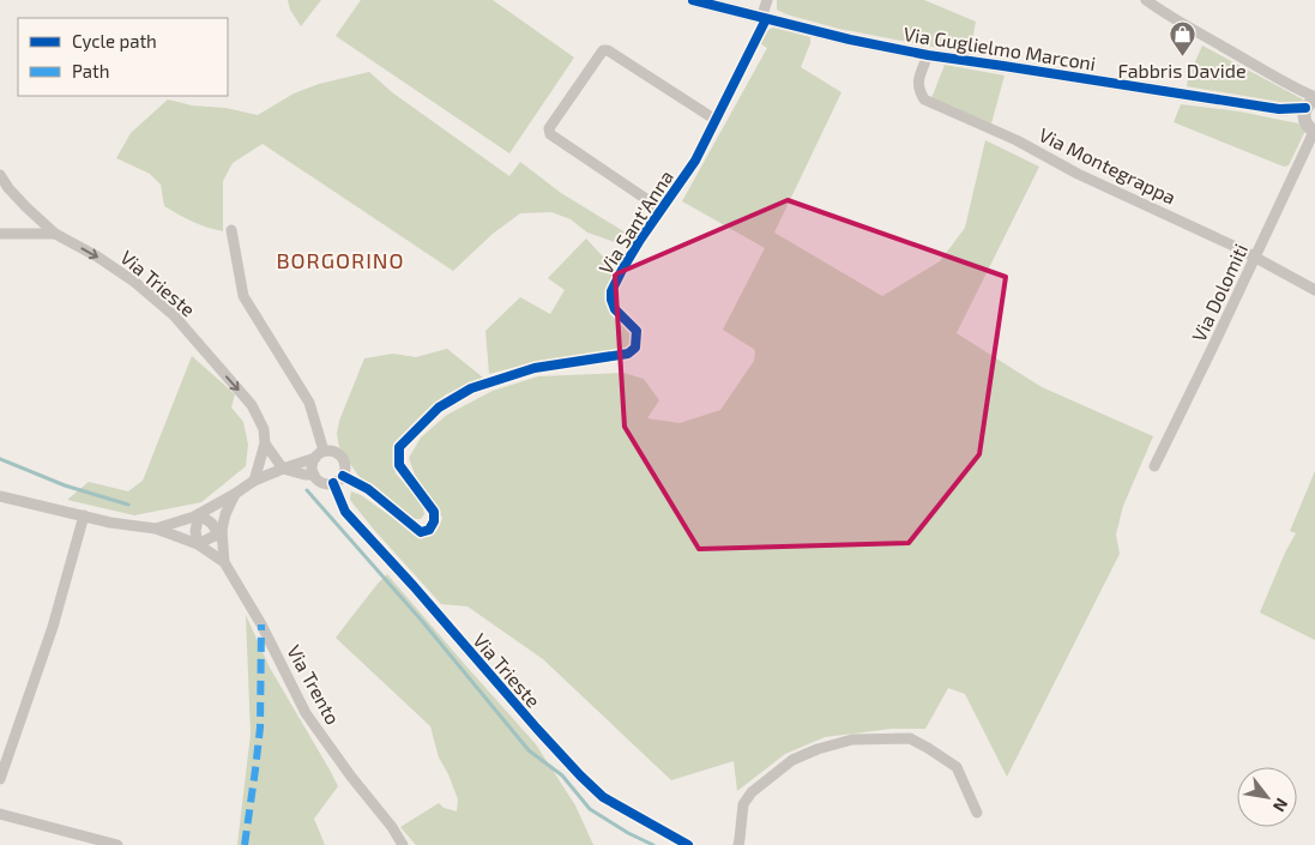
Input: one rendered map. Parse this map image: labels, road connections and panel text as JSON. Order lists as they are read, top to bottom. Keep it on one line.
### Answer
{"streets":{"street":["Via Guglielmo Marconi","Via Montegrappa","Via Sant'Anna","Via Trieste","Via Dolomiti","Via Trento"]},"crossings":[["Via Guglielmo Marconi","Via Montegrappa"],["Via Guglielmo Marconi","Via Sant'Anna"],["Via Guglielmo Marconi","Via Dolomiti"],["Via Montegrappa","Via Dolomiti"],["Via Sant'Anna","Via Trieste"],["Via Trieste","Via Trento"]],"districts":["BORGORINO"],"places":{"shop":["Fabbris Davide"]},"legend":["Cycle path","Path"],"north":"bottom right"}
